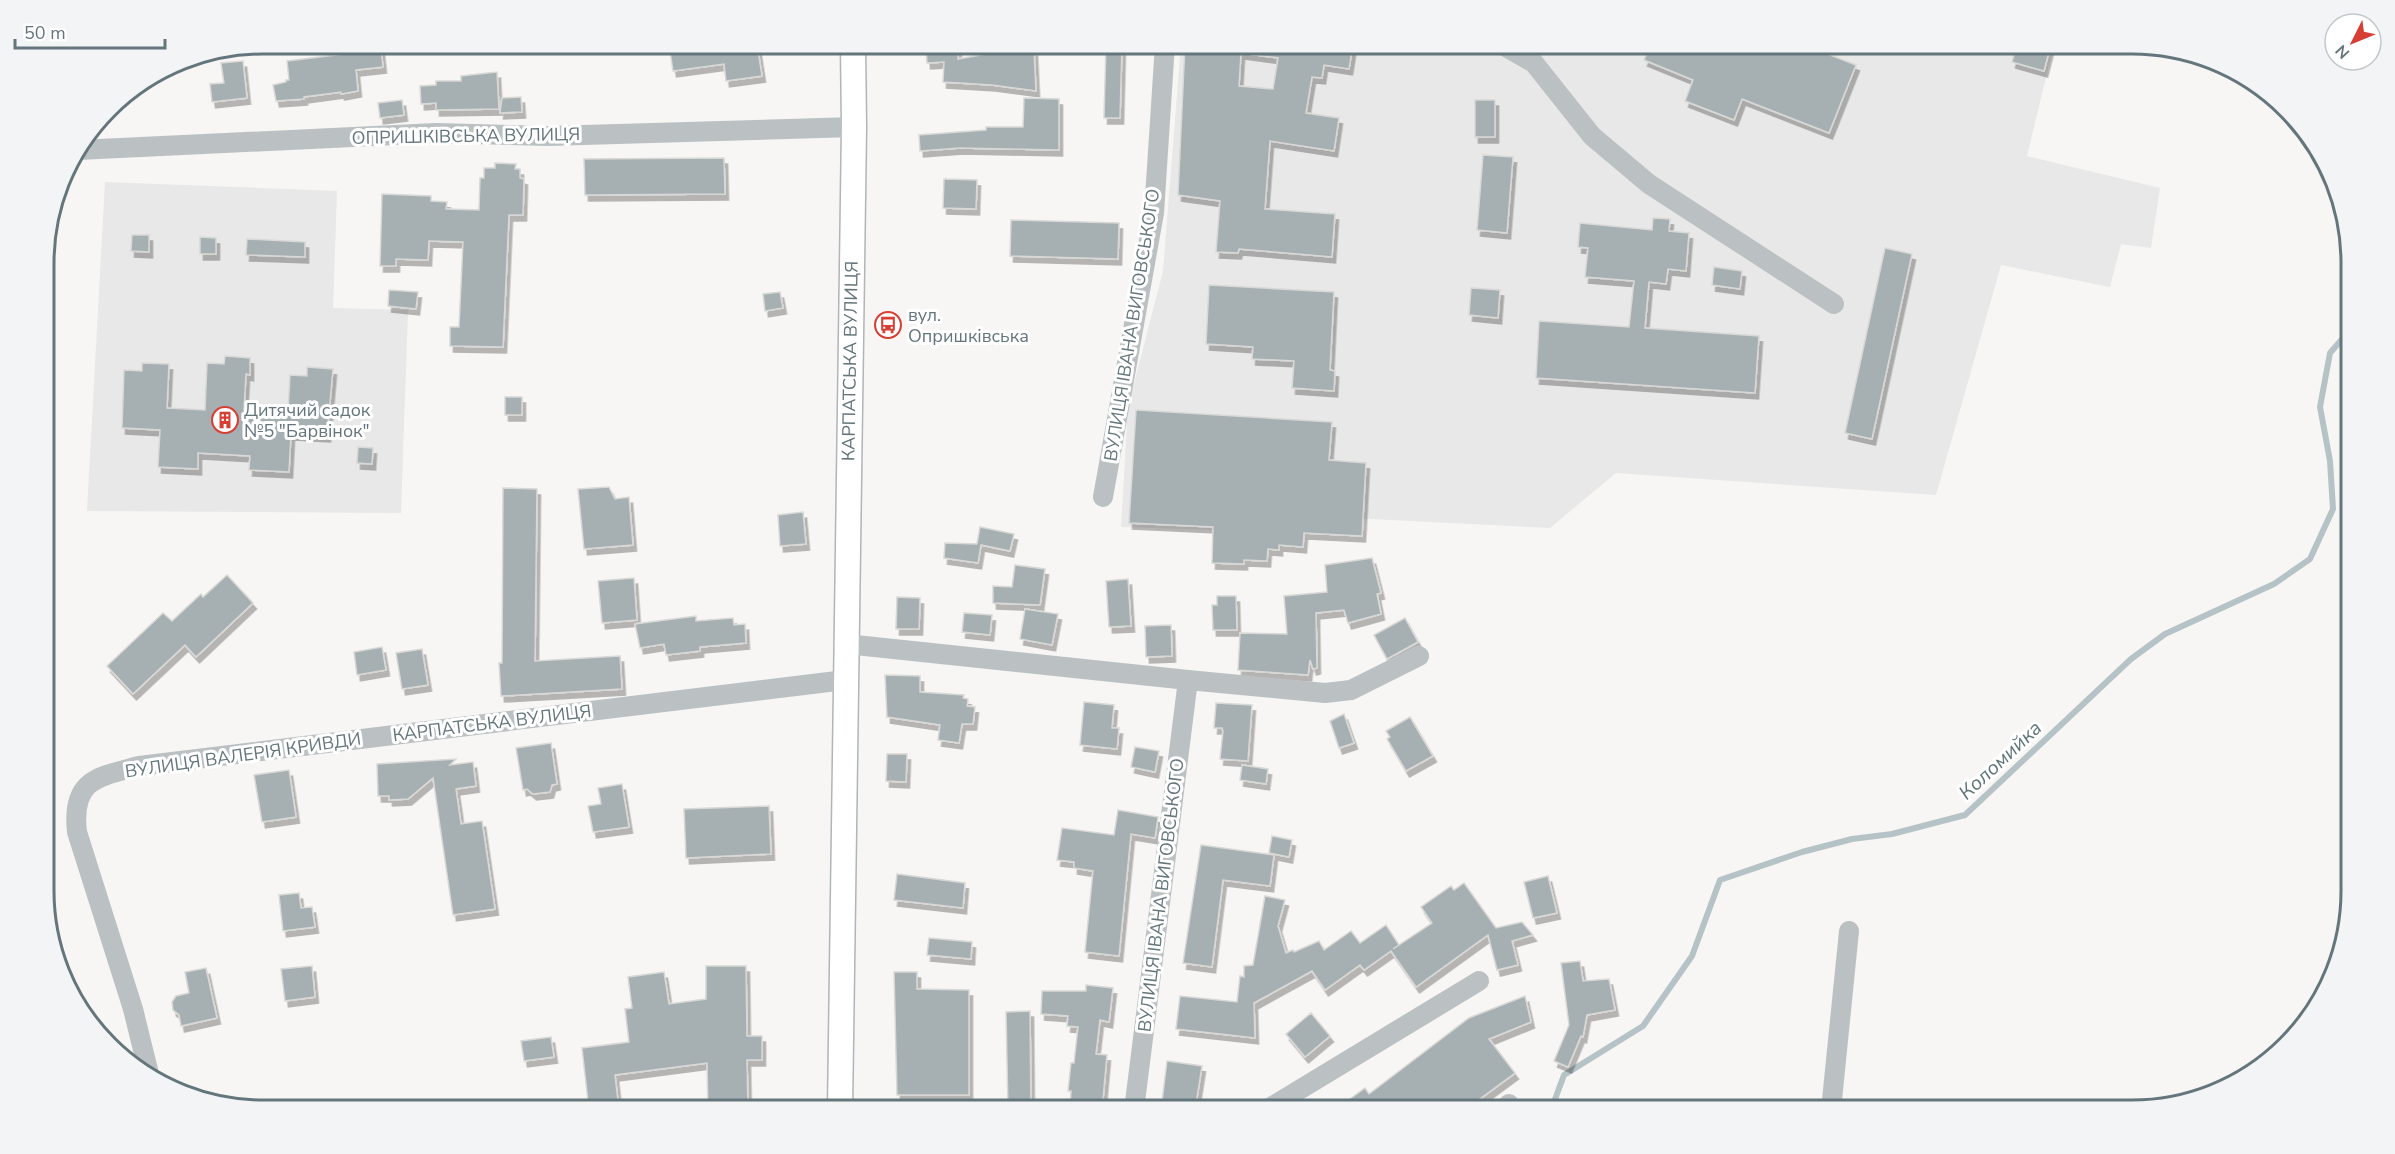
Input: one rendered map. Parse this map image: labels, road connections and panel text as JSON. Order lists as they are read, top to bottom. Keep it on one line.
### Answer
{"streets":{"main road":["КАРПАТСЬКА ВУЛИЦЯ"],"street":["ОПРИШКІВСЬКА ВУЛИЦЯ","ВУЛИЦЯ ІВАНА ВИГОВСЬКОГО","ВУЛИЦЯ ВАЛЕРІЯ КРИВДИ"]},"crossings":[["ОПРИШКІВСЬКА ВУЛИЦЯ","КАРПАТСЬКА ВУЛИЦЯ"],["КАРПАТСЬКА ВУЛИЦЯ","ВУЛИЦЯ ВАЛЕРІЯ КРИВДИ"]],"water":["Коломийка"],"places":{"bus stop":["вул. Опришківська"],"building":["Дитячий садок №5 \"Барвінок\""]},"scale_bar":"50 m","north":"bottom left"}
